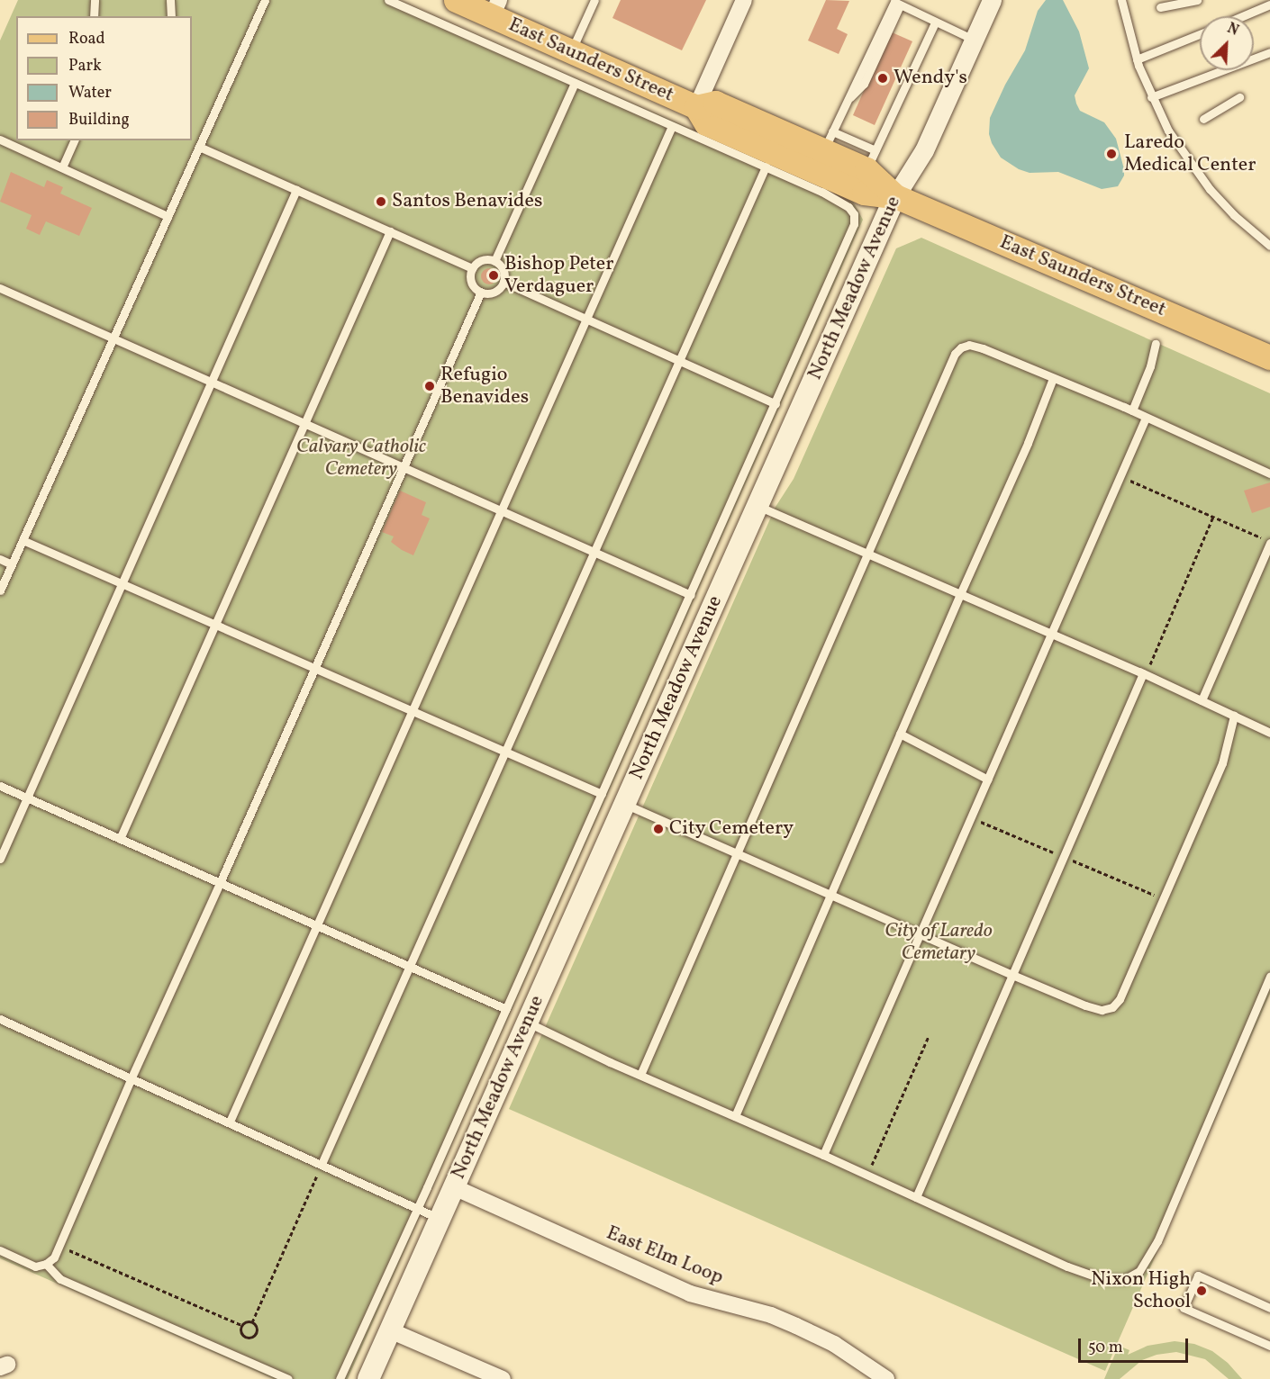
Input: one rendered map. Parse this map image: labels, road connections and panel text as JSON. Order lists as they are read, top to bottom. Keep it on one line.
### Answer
{"streets":{"main road":["East Saunders Street","North Meadow Avenue"],"street":["East Elm Loop"]},"crossings":[["East Saunders Street","North Meadow Avenue"],["North Meadow Avenue","East Elm Loop"]],"parks":["Calvary Catholic Cemetery","City of Laredo Cemetary"],"places":["Wendy's","Laredo Medical Center","Santos Benavides","Bishop Peter Verdaguer","Refugio Benavides","City Cemetery","Nixon High School"],"legend":["Road","Park","Water","Building"],"scale_bar":"50 m","north":"top right"}
